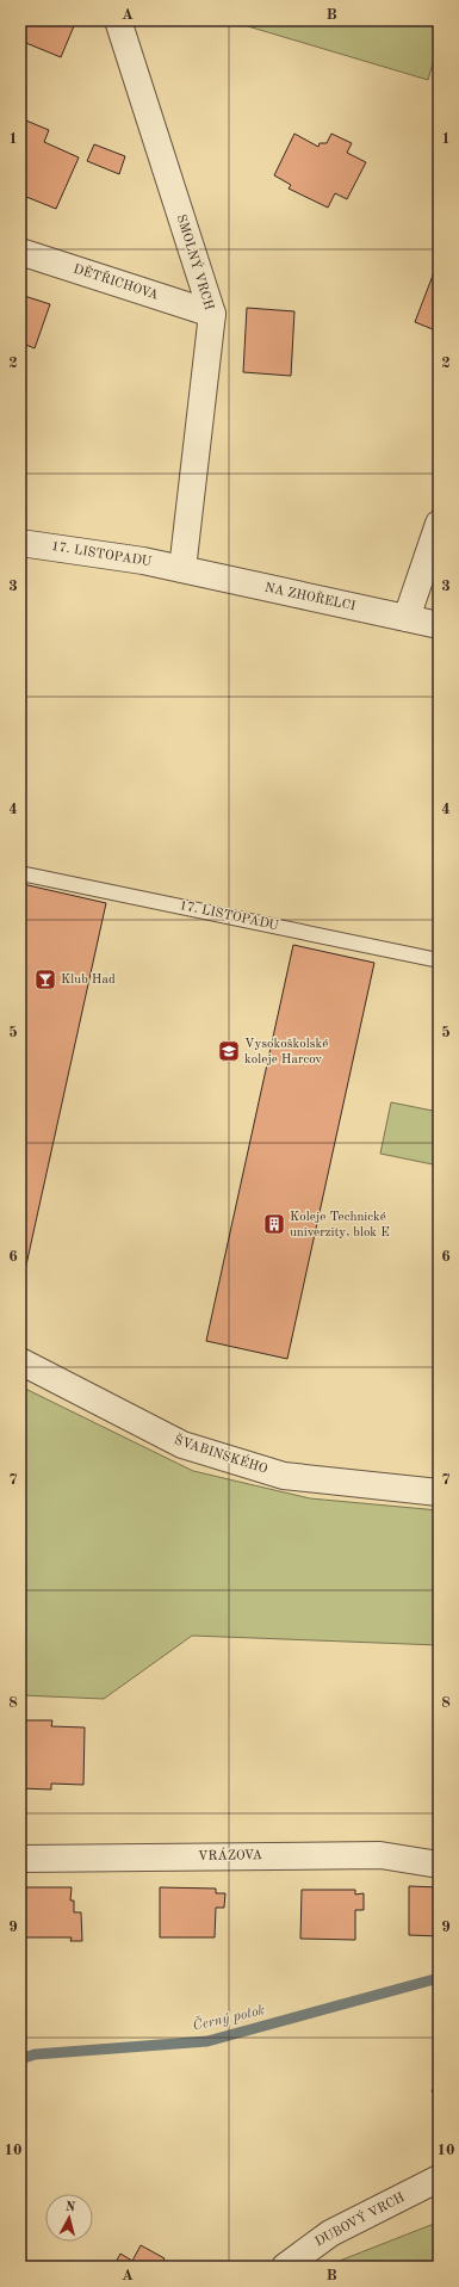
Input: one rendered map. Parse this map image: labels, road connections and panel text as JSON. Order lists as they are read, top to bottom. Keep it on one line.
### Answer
{"streets":{"street":["SMOLNÝ VRCH","DĚTŘICHOVA","17. LISTOPADU","NA ZHOŘELCI","ŠVABINSKÉHO","VRÁZOVA","DUBOVÝ VRCH"]},"crossings":[["SMOLNÝ VRCH","DĚTŘICHOVA"],["SMOLNÝ VRCH","17. LISTOPADU"],["SMOLNÝ VRCH","NA ZHOŘELCI"],["17. LISTOPADU","NA ZHOŘELCI"]],"water":["Černý potok"],"places":{"bar":["Klub Had"],"school or university":["Vysokoškolské koleje Harcov"],"building":["Koleje Technické univerzity, blok E"]},"north":"top","grid":{"columns":["A","B"],"rows":["1","2","3","4","5","6","7","8","9","10"]}}
